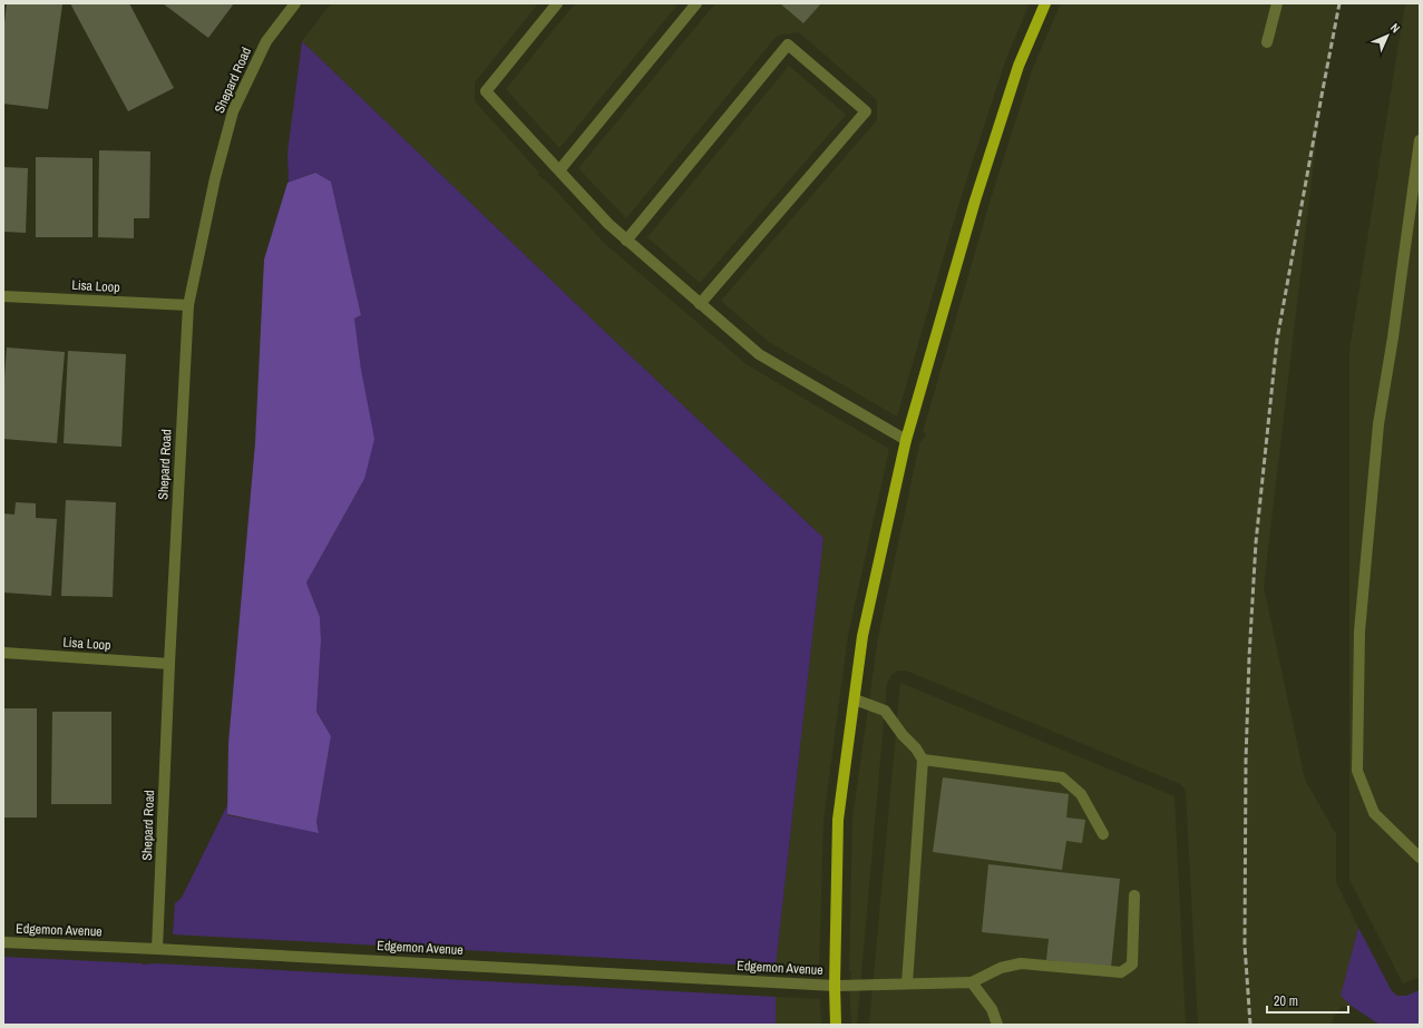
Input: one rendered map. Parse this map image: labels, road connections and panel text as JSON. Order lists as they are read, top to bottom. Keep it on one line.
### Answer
{"streets":{"street":["Shepard Road","Lisa Loop","Edgemon Avenue"]},"crossings":[["Shepard Road","Lisa Loop"],["Shepard Road","Edgemon Avenue"]],"scale_bar":"20 m","north":"top right"}
